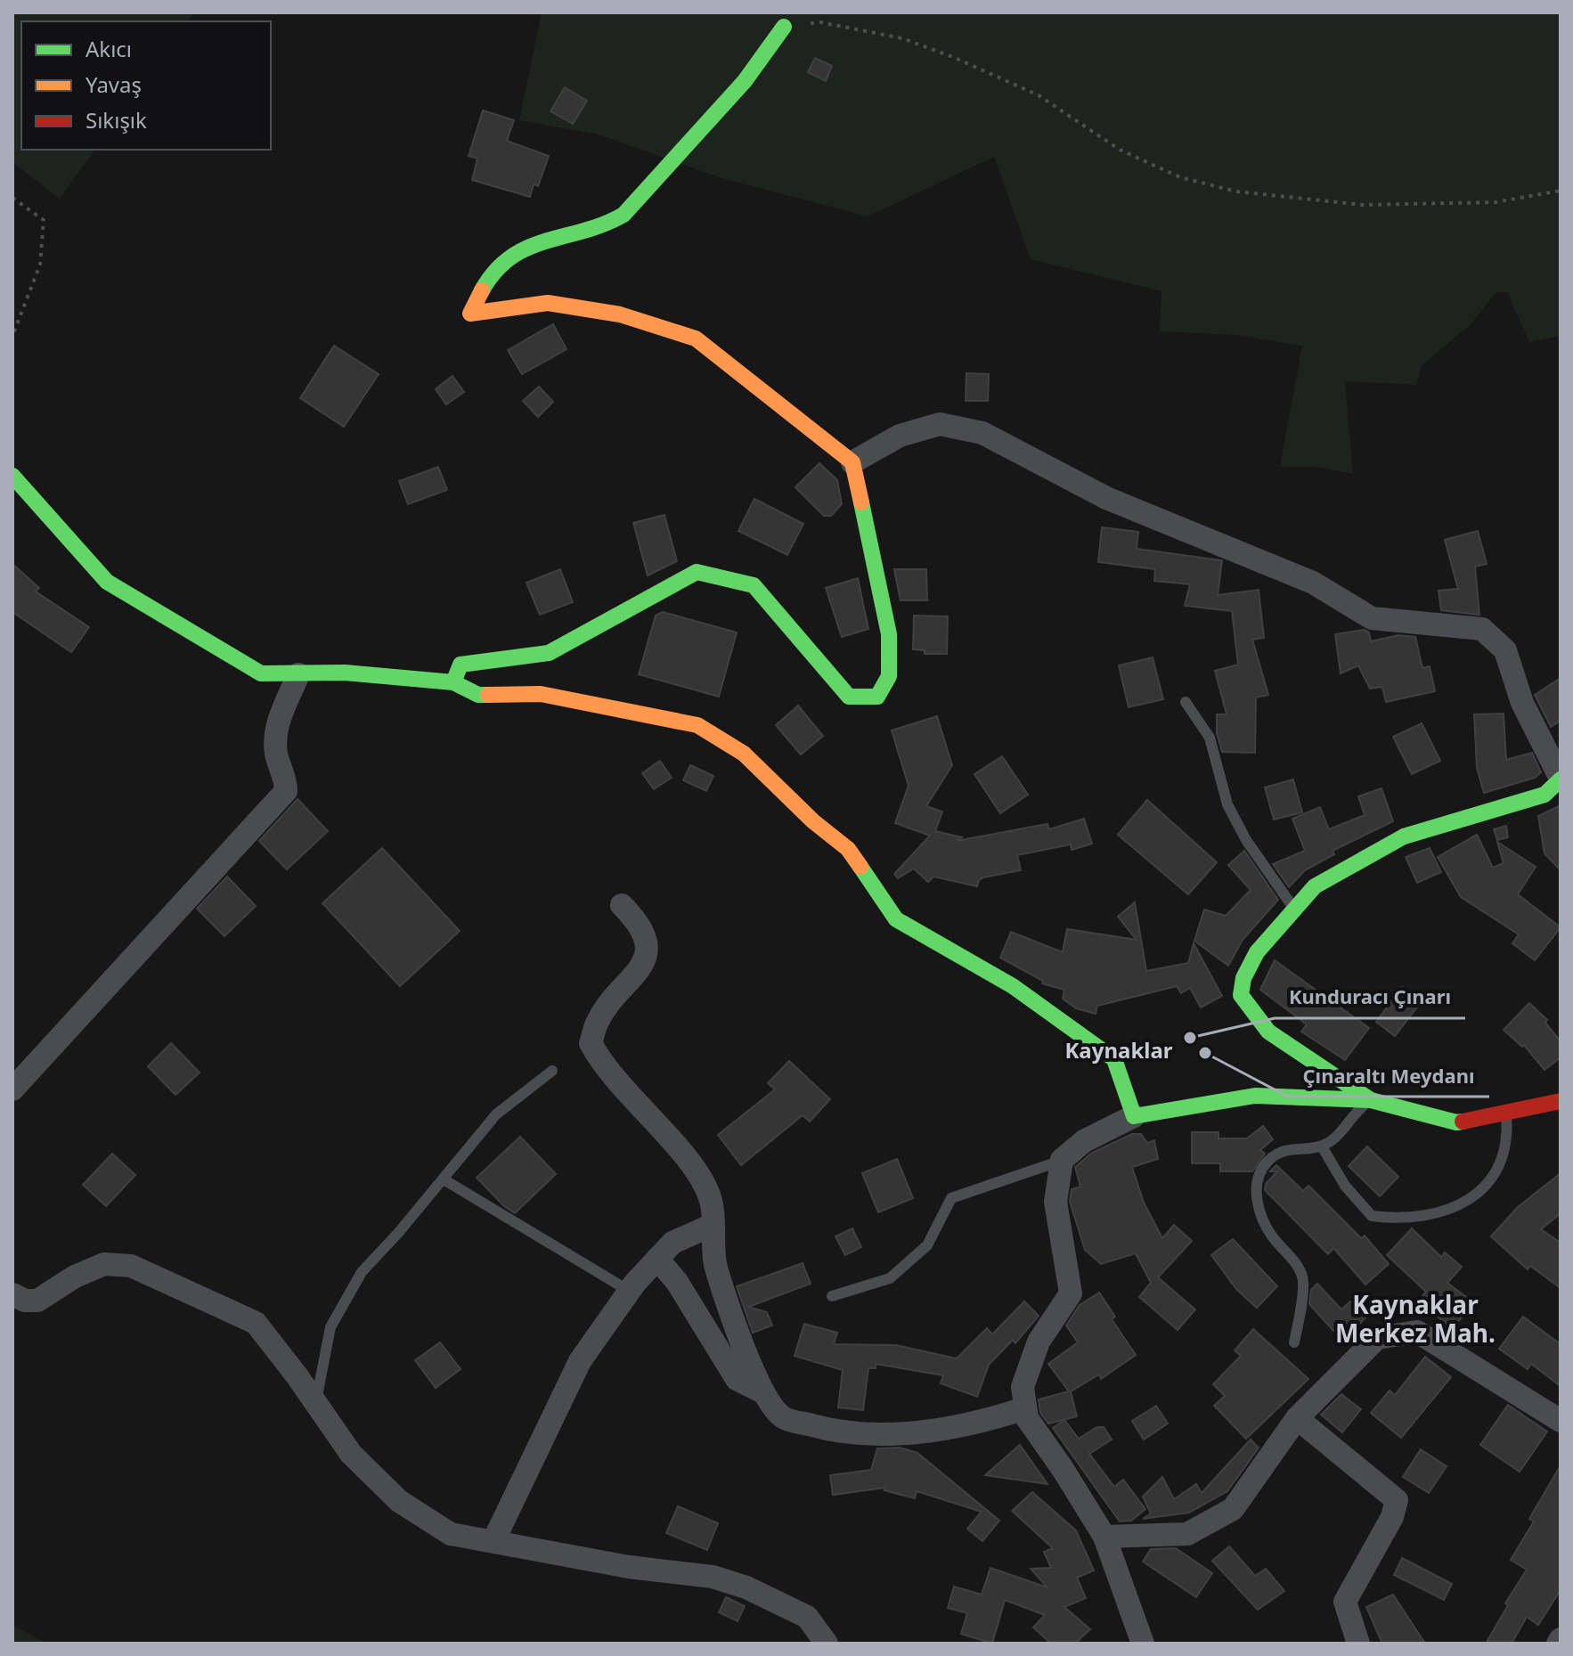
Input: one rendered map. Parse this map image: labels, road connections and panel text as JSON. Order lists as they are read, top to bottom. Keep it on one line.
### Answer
{"districts":["Kaynaklar","Kaynaklar Merkez Mah."],"places":["Kunduracı Çınarı","Çınaraltı Meydanı"],"legend":["Akıcı","Yavaş","Sıkışık"]}
